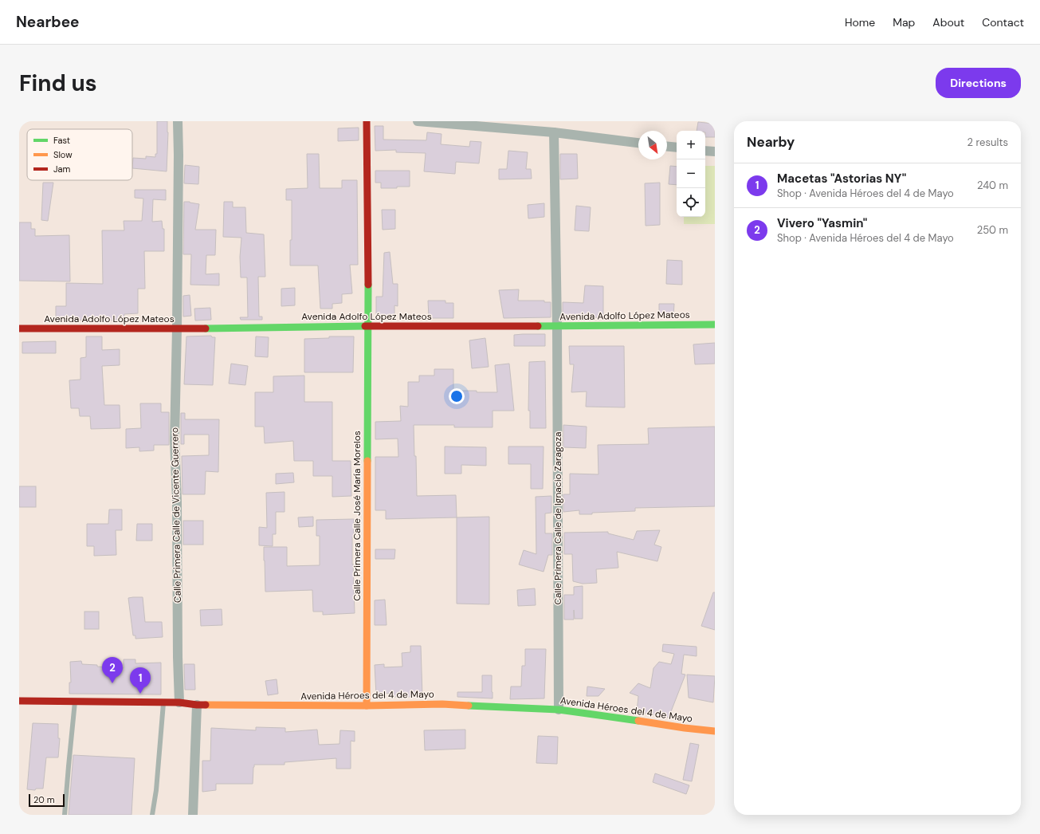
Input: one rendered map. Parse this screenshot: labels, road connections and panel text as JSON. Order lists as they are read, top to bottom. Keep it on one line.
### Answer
{"streets":{"street":["Avenida Adolfo López Mateos","Calle Primera Calle de Vicente Guerrero","Calle Primera Calle José María Morelos","Calle Primera Calle de Ignacio Zaragoza","Avenida Héroes del 4 de Mayo"]},"crossings":[["Avenida Adolfo López Mateos","Calle Primera Calle de Vicente Guerrero"],["Avenida Adolfo López Mateos","Calle Primera Calle José María Morelos"],["Avenida Adolfo López Mateos","Calle Primera Calle de Ignacio Zaragoza"],["Calle Primera Calle de Vicente Guerrero","Avenida Héroes del 4 de Mayo"],["Calle Primera Calle José María Morelos","Avenida Héroes del 4 de Mayo"],["Calle Primera Calle de Ignacio Zaragoza","Avenida Héroes del 4 de Mayo"]],"legend":["Fast","Slow","Jam"],"scale_bar":"20 m","north":"bottom right","page":{"header":"Nearbee","nav":["Home","Map","About","Contact"],"buttons":"Directions","title":"Find us","heading":["Nearby","2 results"],"map_buttons":["+","−"],"list":[{"mark":"1","name":"Macetas \"Astorias NY\"","note":"Shop · Avenida Héroes del 4 de Mayo","value":"240 m"},{"mark":"2","name":"Vivero \"Yasmin\"","note":"Shop · Avenida Héroes del 4 de Mayo","value":"250 m"}],"pins":["2","1"],"scale":"20 m"}}
